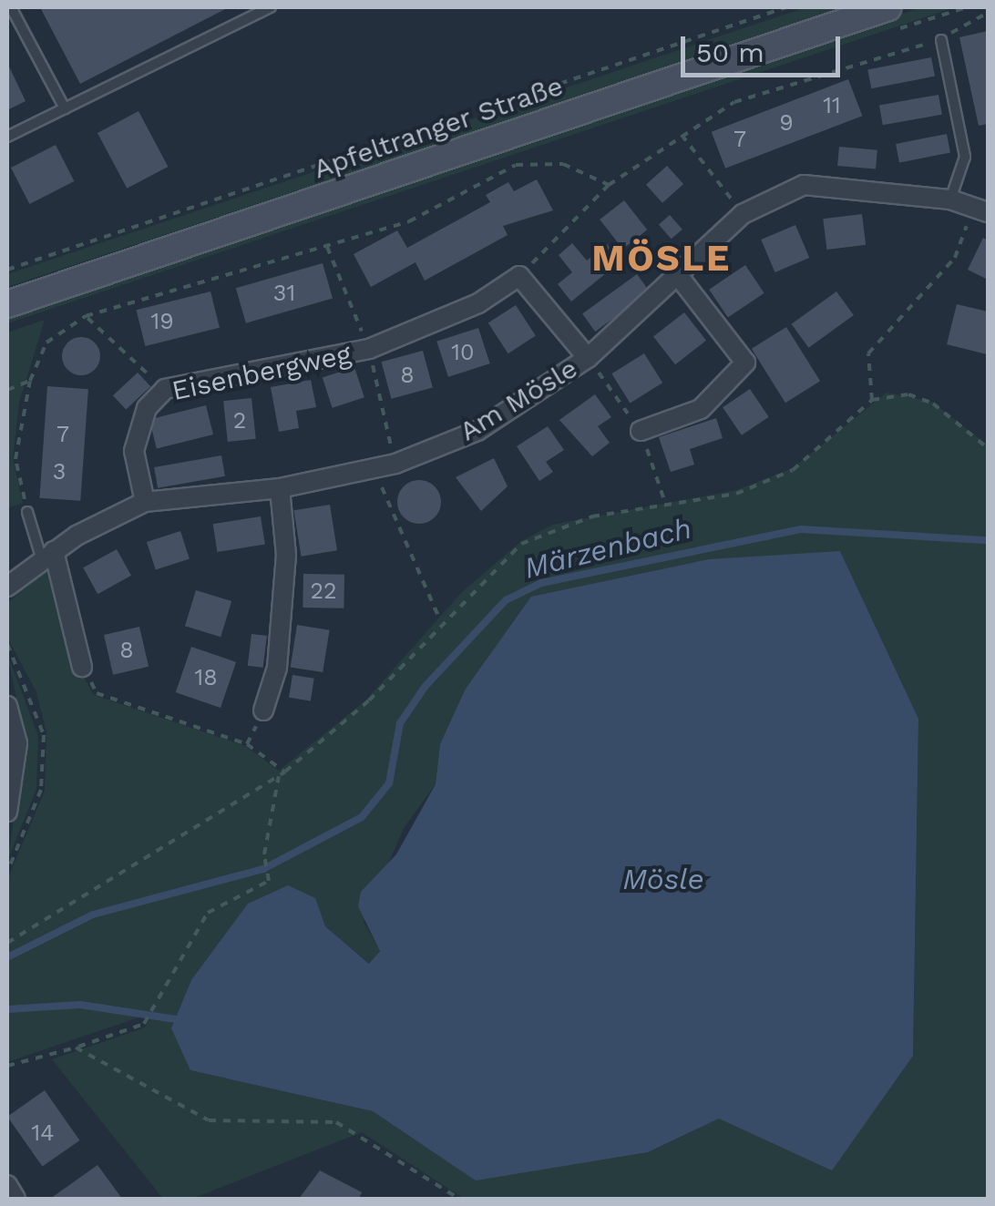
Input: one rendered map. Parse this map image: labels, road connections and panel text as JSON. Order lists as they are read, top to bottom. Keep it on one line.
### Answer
{"streets":{"street":["Apfeltranger Straße","Eisenbergweg","Am Mösle"]},"crossings":[["Eisenbergweg","Am Mösle"]],"districts":["MÖSLE"],"water":["Märzenbach","Mösle"],"house_numbers":["11","9","7","31","19","10","8","2","7","3","22","8","18","14"],"scale_bar":"50 m"}
